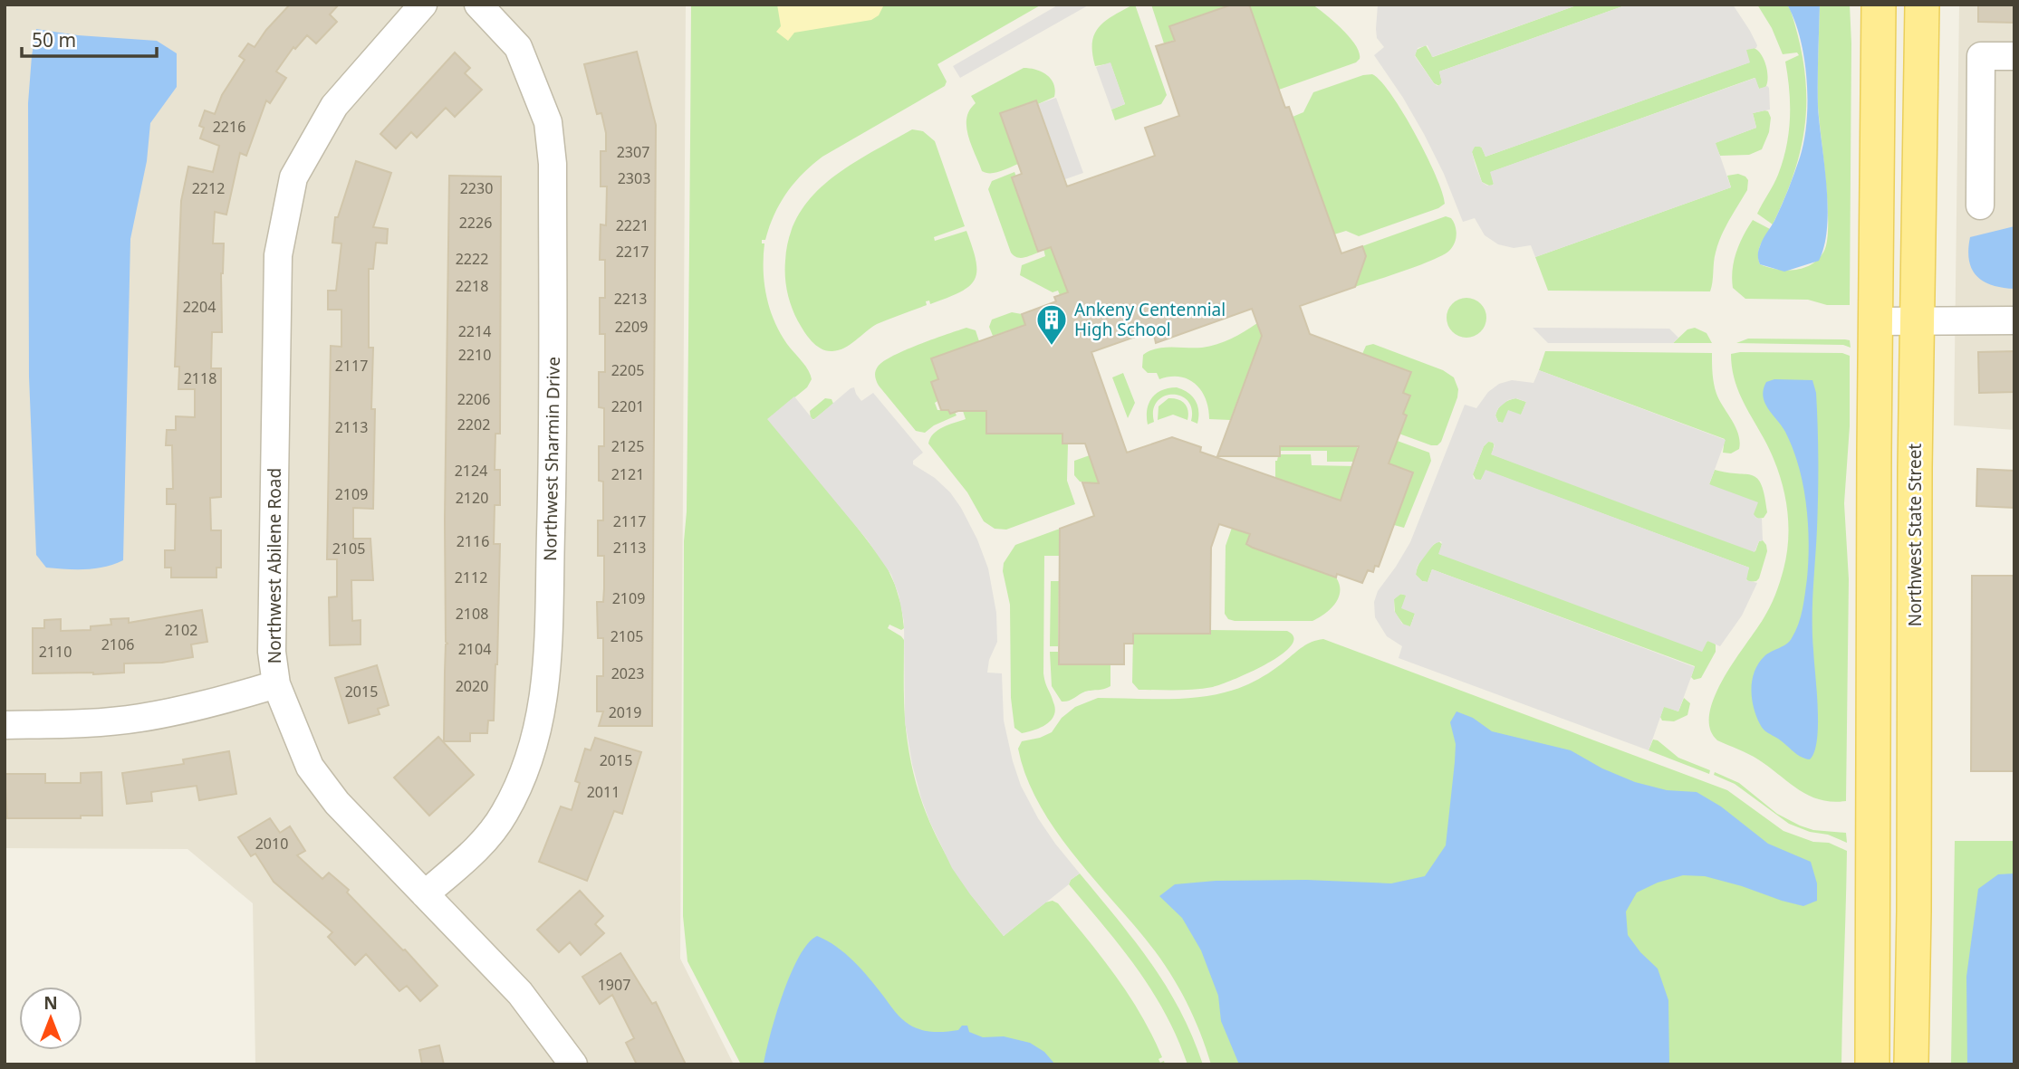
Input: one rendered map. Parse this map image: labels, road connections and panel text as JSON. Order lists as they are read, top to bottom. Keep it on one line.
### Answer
{"streets":{"main road":["Northwest State Street"],"street":["Northwest Sharmin Drive","Northwest Abilene Road"]},"crossings":[["Northwest Sharmin Drive","Northwest Abilene Road"]],"places":{"building":["Ankeny Centennial High School"]},"house_numbers":["2216","2307","2303","2212","2230","2226","2221","2217","2222","2218","2213","2204","2209","2214","2210","2117","2205","2118","2206","2201","2202","2113","2125","2124","2121","2109","2120","2117","2116","2113","2105","2112","2109","2108","2102","2105","2106","2104","2110","2023","2020","2015","2019","2015","2011","2010","1907"],"scale_bar":"50 m","north":"top"}
